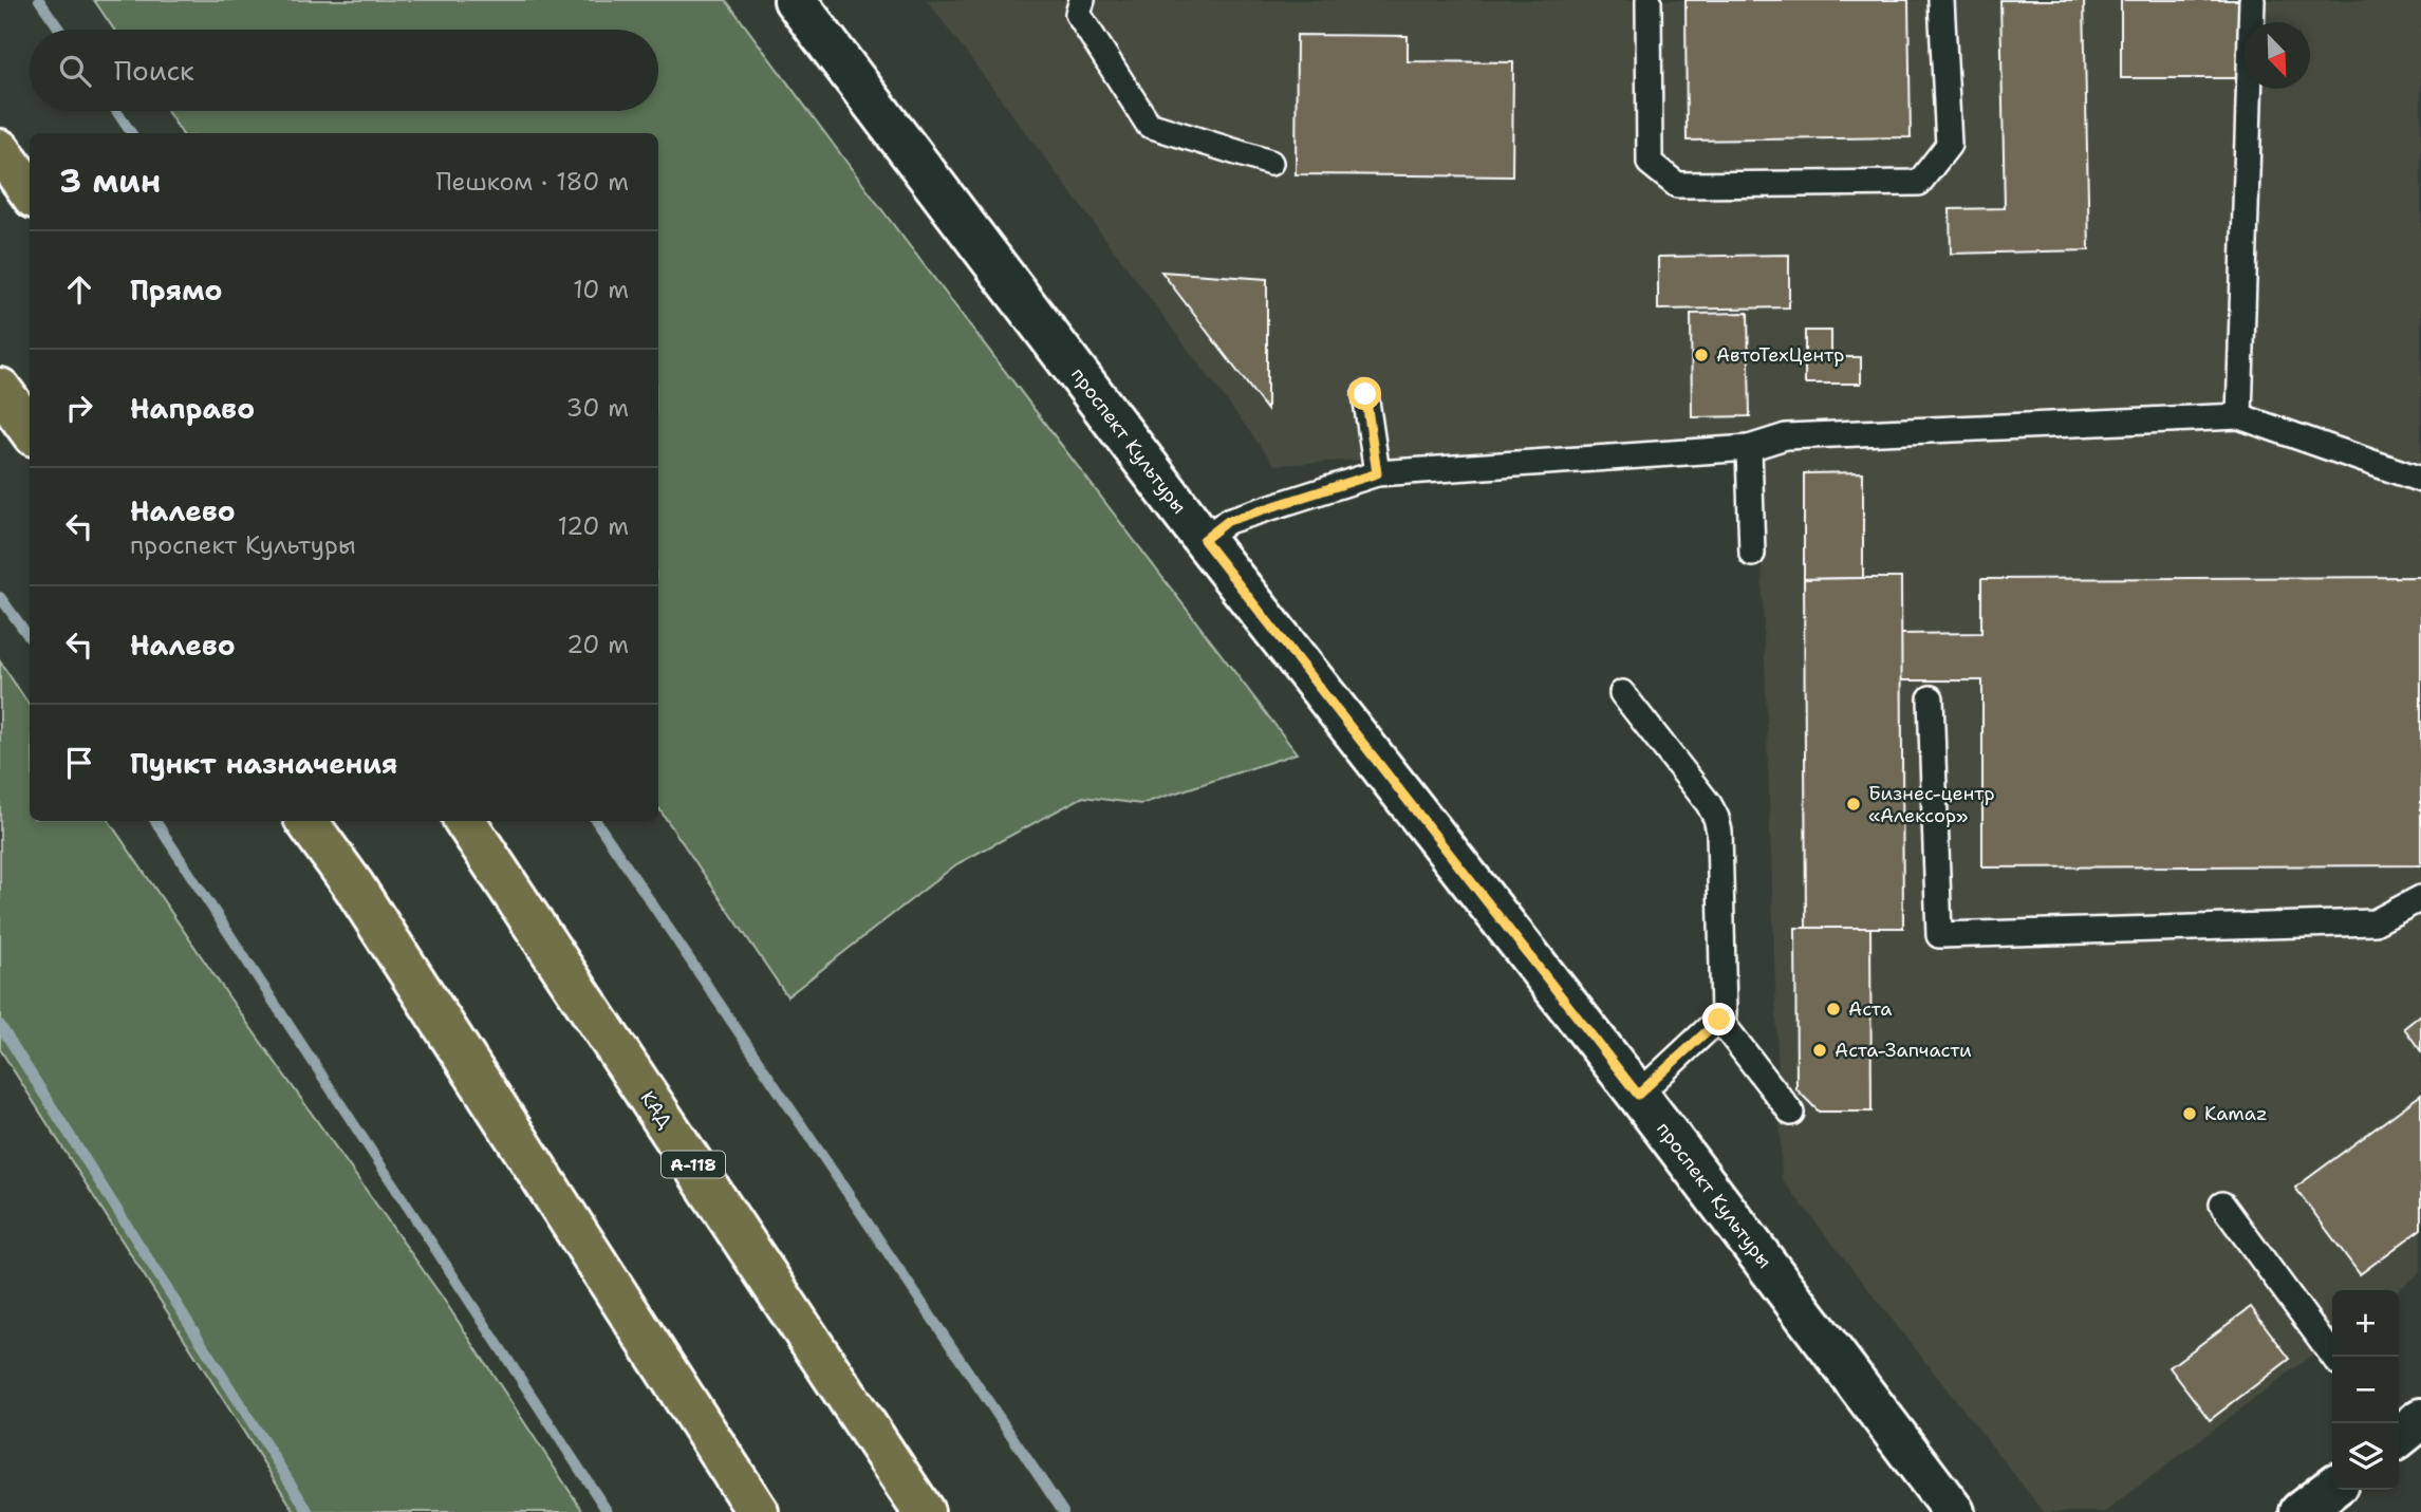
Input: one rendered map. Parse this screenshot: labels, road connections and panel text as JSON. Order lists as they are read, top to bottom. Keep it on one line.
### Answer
{"streets":{"highway":["КАД","А-118"],"street":["проспект Культуры"]},"places":["АвтоТехЦентр","Бизнес-центр «Алексор»","Аста","Аста-Запчасти","Kamaz"],"north":"bottom right","page":{"search":"Поиск","heading":["3 мин","Пешком · 180 m"],"list":[["Прямо","10 m"],["Направо","30 m"],["Налево","проспект Культуры","120 m"],["Налево","20 m"],"Пункт назначения"],"map_buttons":["+","−"]}}
